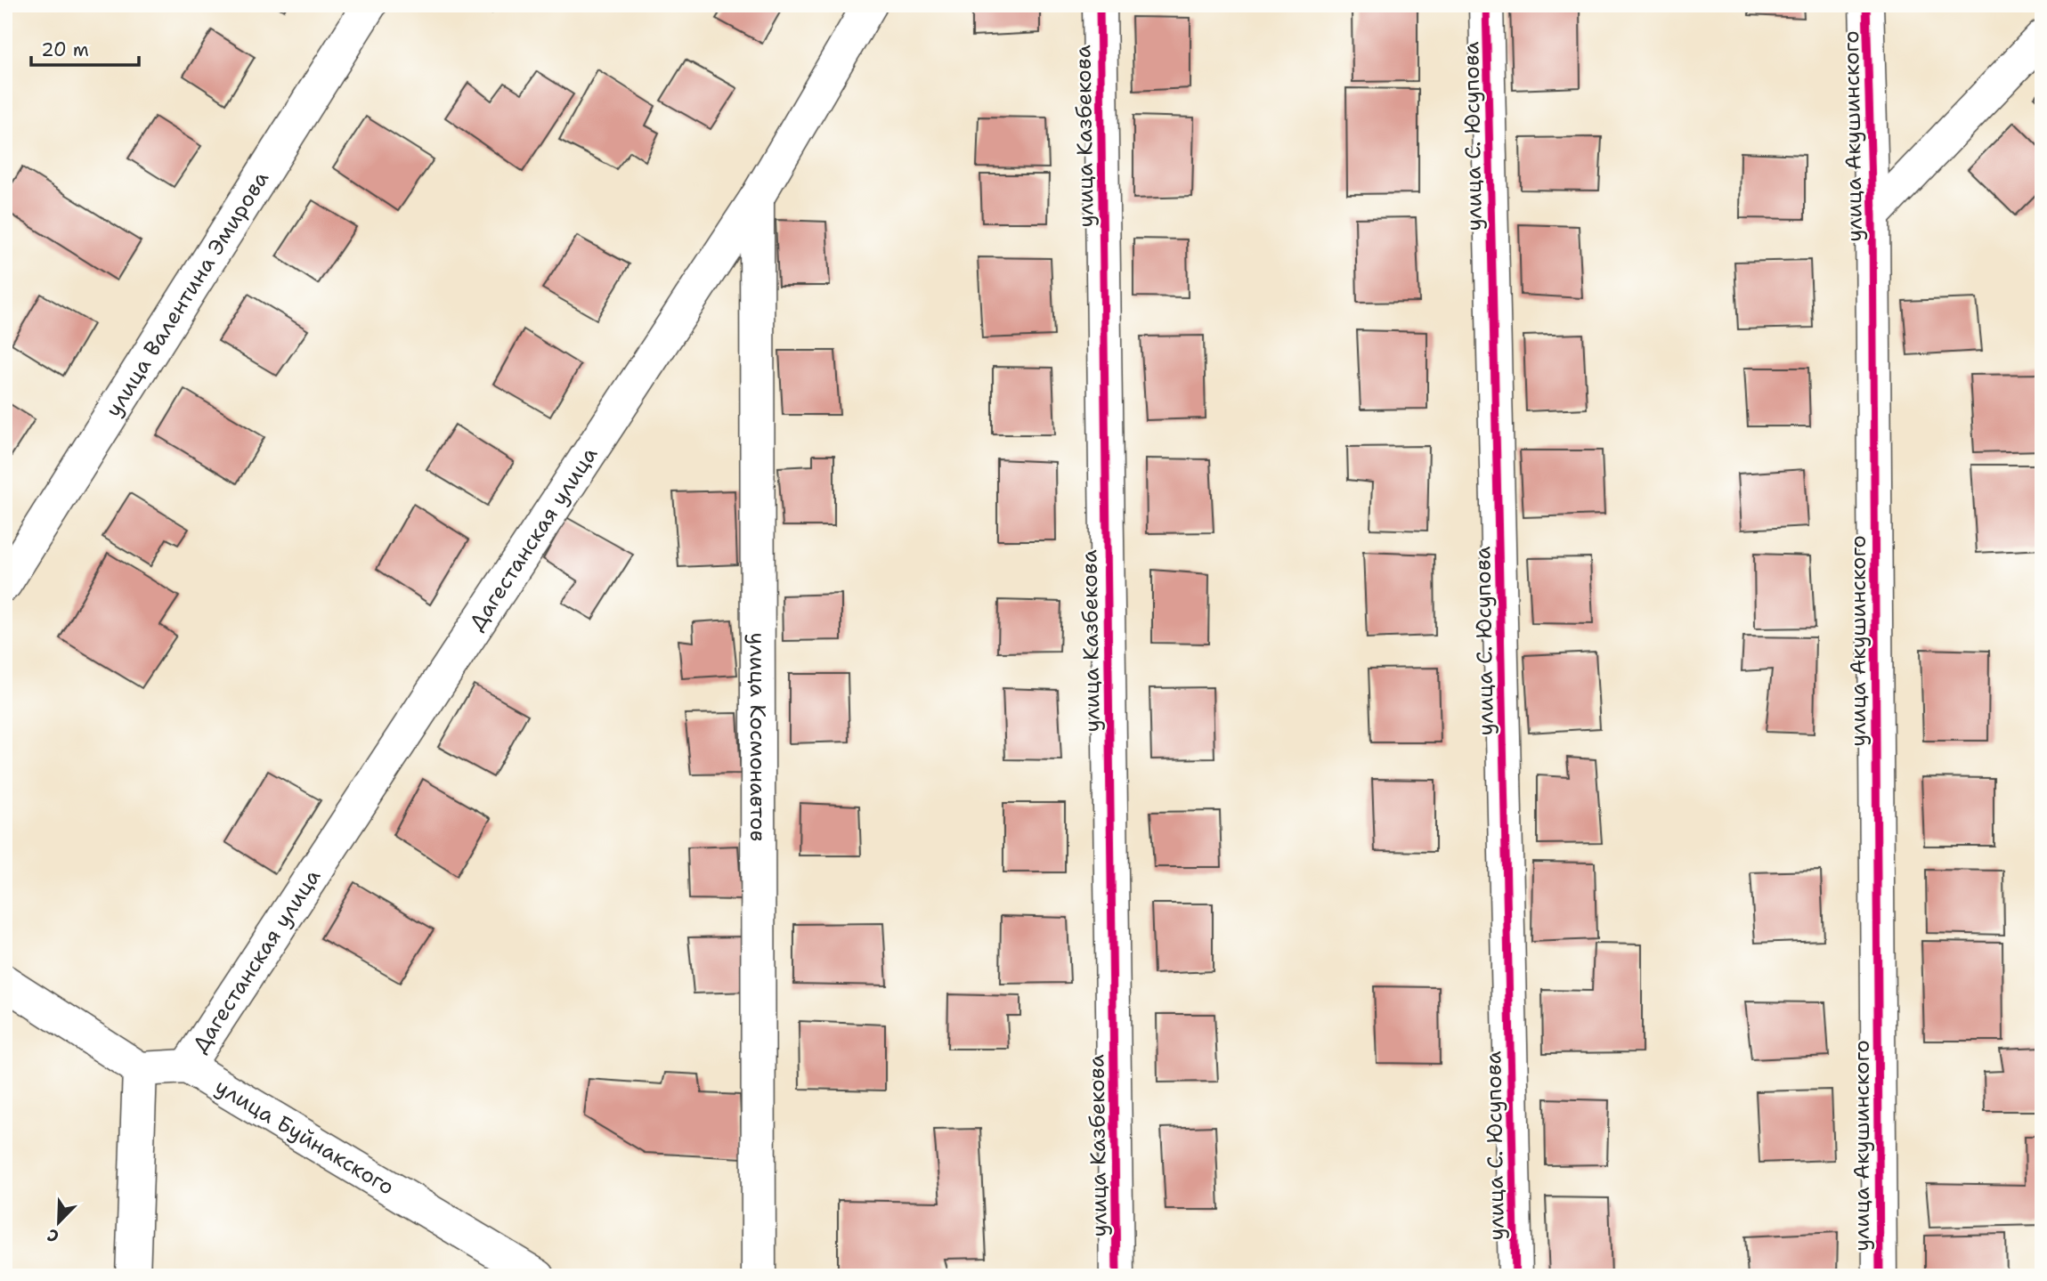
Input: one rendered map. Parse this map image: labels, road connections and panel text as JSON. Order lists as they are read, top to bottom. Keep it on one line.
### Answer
{"streets":{"street":["улица Казбекова","улица С. Юсупова","улица Акушинского","улица Валентина Эмирова","Дагестанская улица","улица Космонавтов","улица Буйнакского"]},"crossings":[["Дагестанская улица","улица Космонавтов"],["Дагестанская улица","улица Буйнакского"]],"scale_bar":"20 m","north":"bottom left"}
